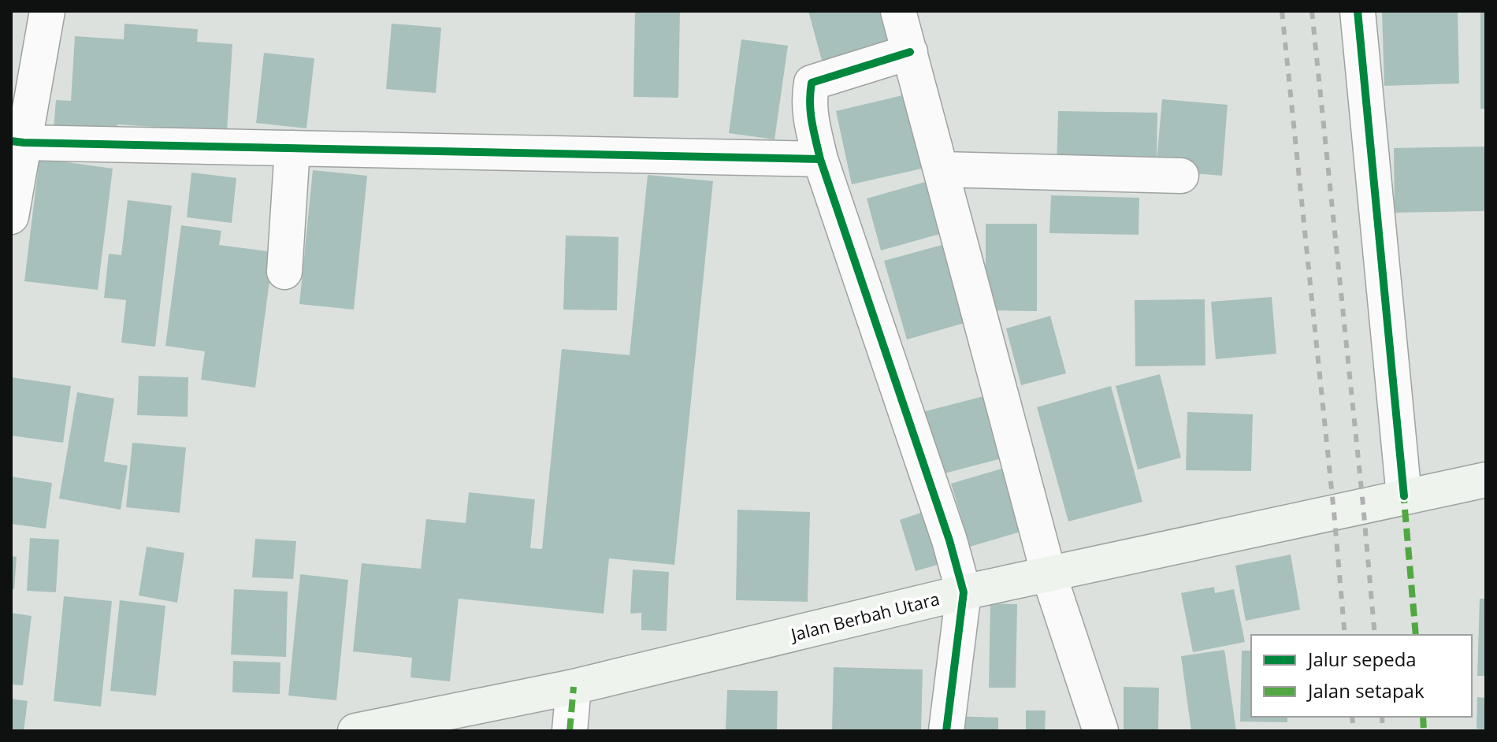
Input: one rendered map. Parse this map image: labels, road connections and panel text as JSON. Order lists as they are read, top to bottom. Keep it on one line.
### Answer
{"streets":{"main road":["Jalan Berbah Utara"]},"legend":["Jalur sepeda","Jalan setapak"]}
